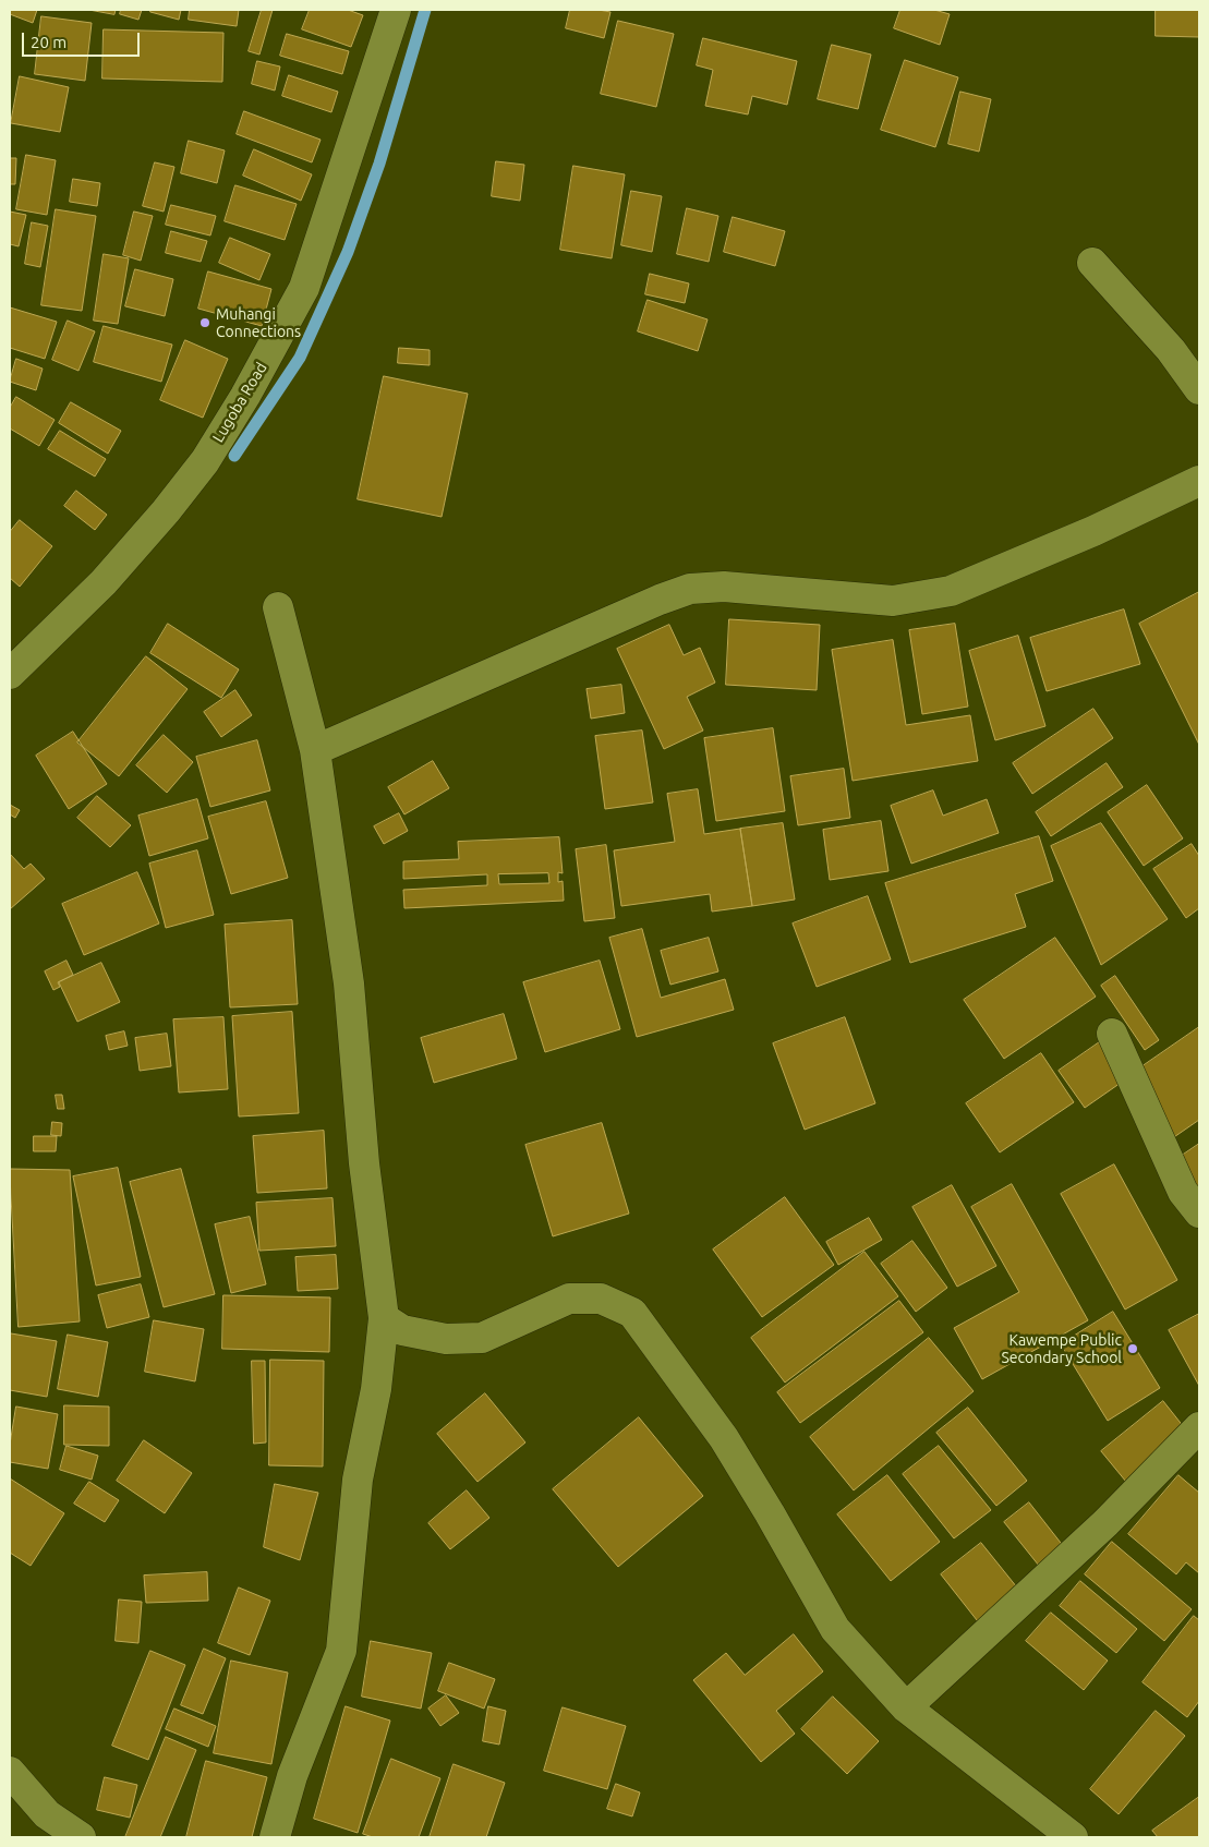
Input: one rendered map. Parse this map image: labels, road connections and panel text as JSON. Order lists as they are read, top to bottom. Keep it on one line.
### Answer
{"streets":{"street":["Lugoba Road"]},"places":["Muhangi Connections","Kawempe Public Secondary School"],"scale_bar":"20 m"}
